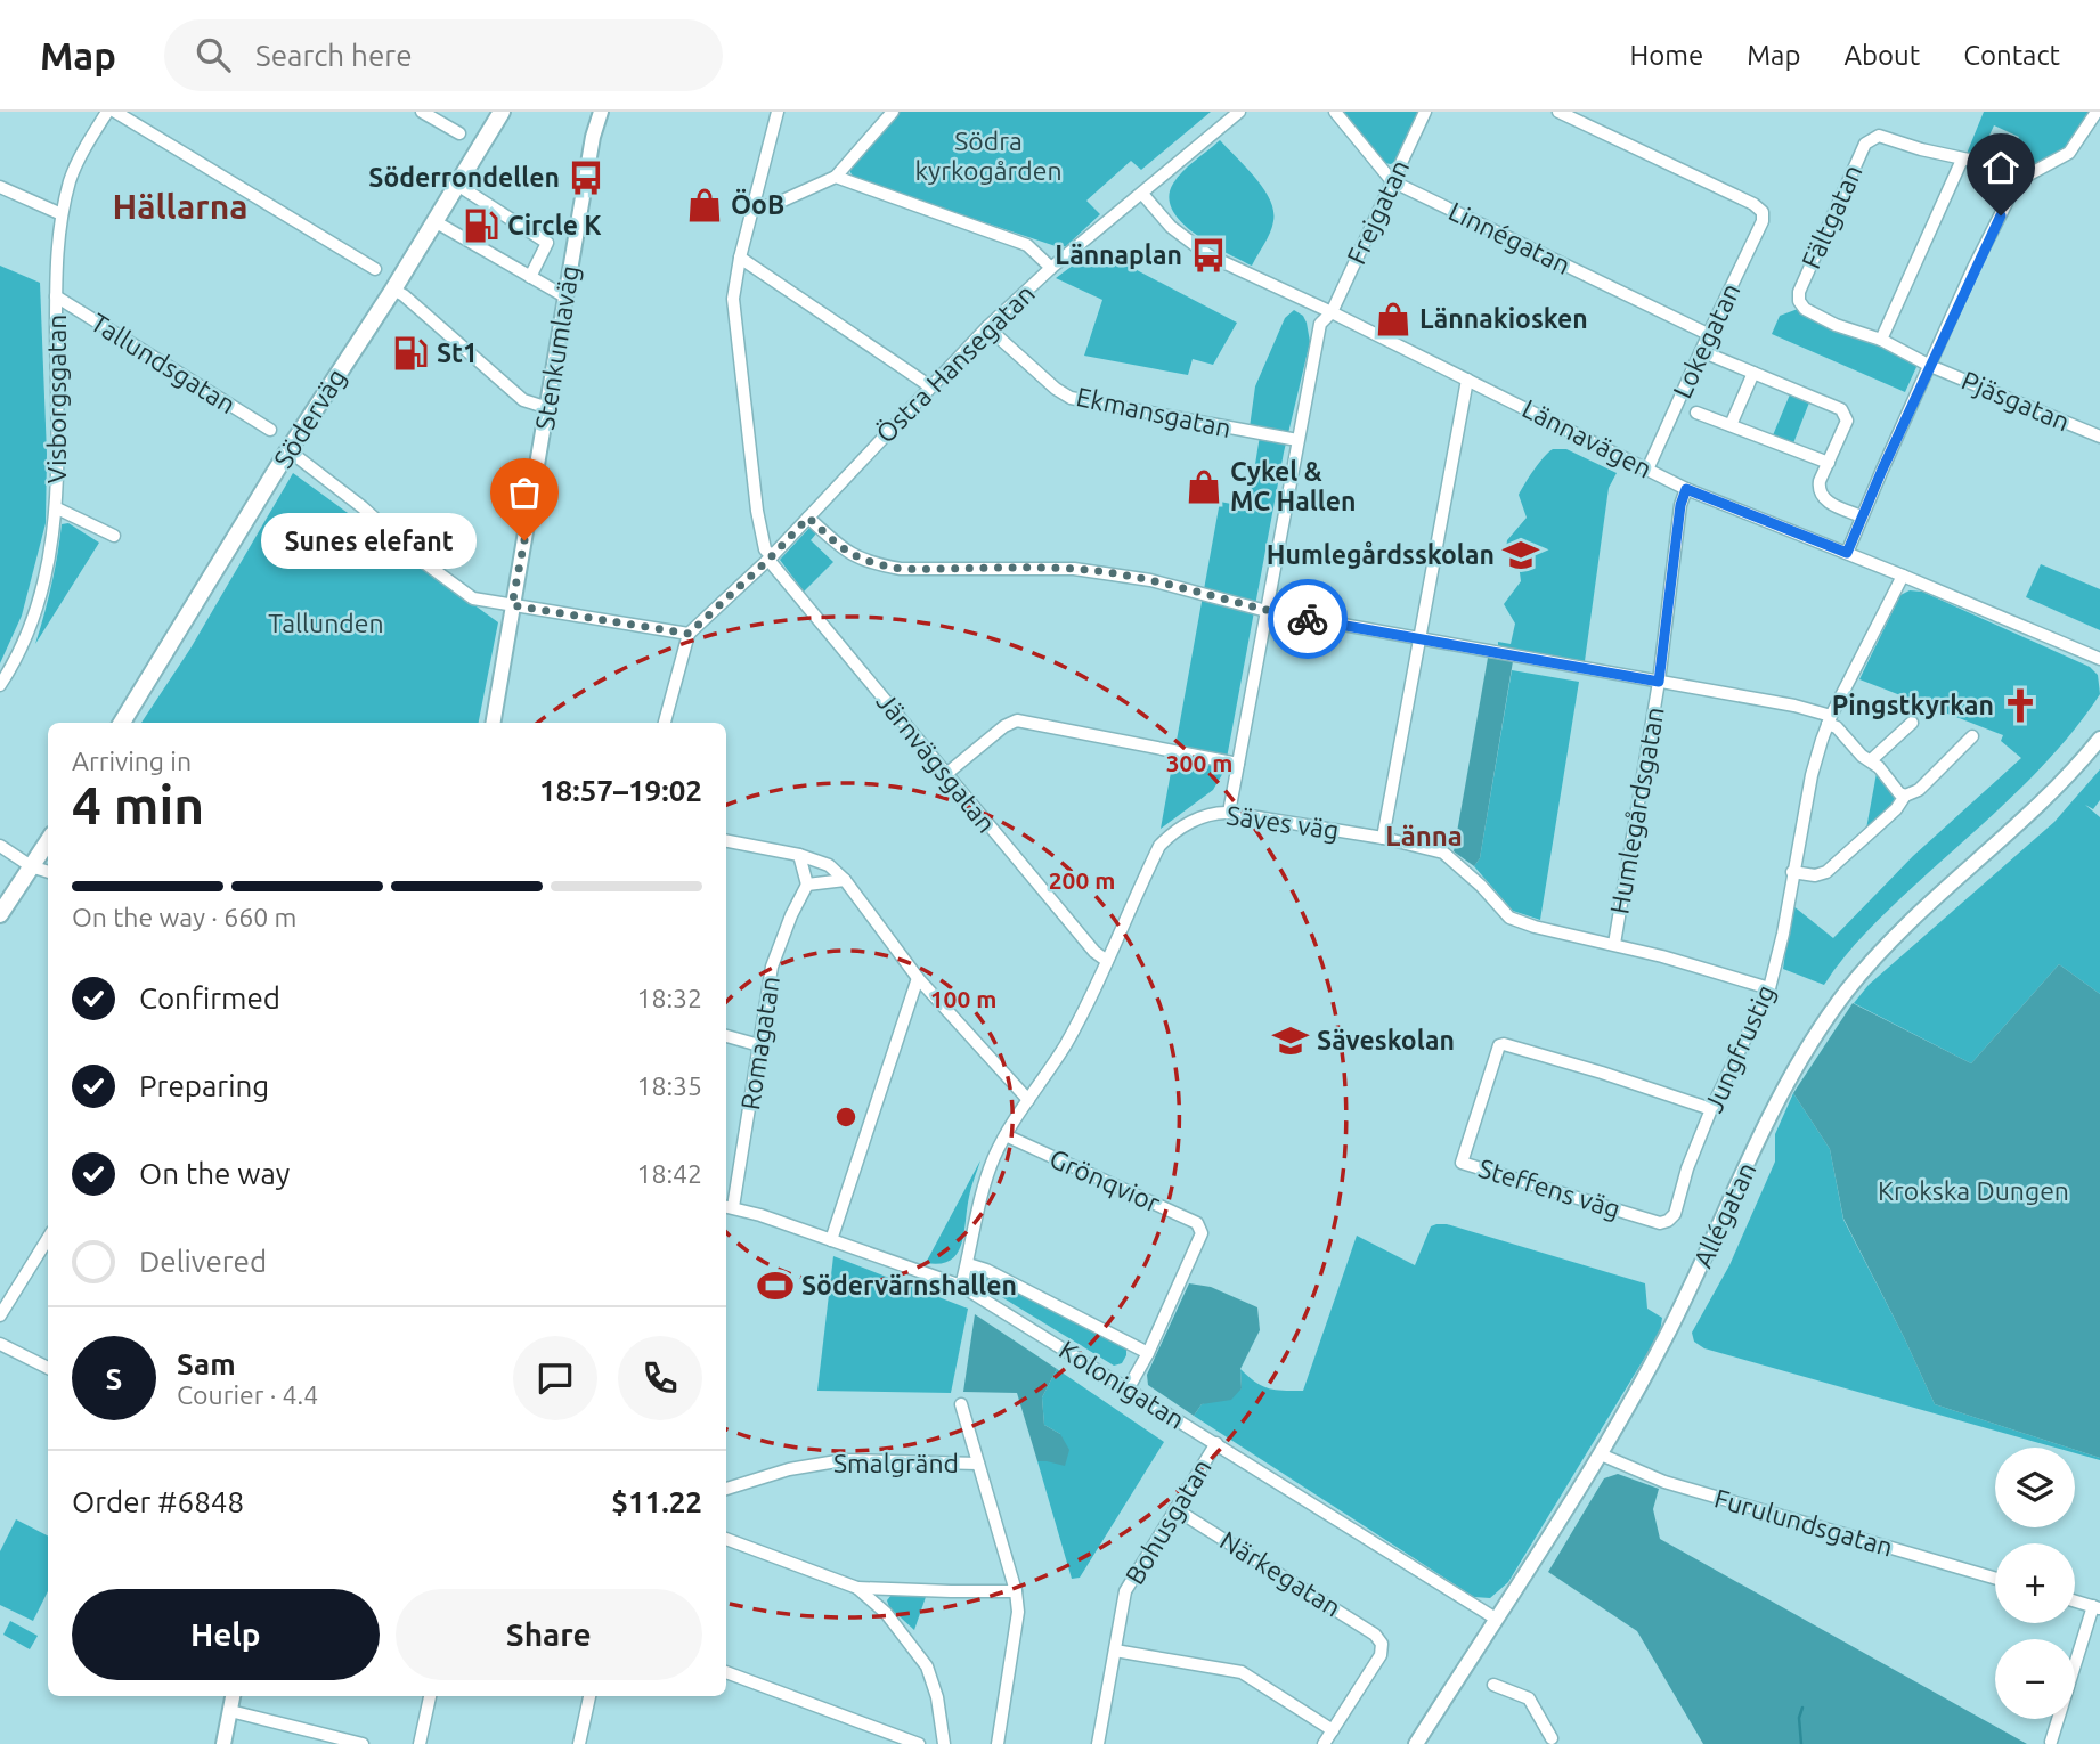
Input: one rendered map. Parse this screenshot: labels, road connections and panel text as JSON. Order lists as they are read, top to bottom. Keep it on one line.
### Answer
{"streets":{"main road":["Söderväg"],"street":["Frejgatan","Fältgatan","Linnégatan","Lokegatan","Stenkumlaväg","Tallundsgatan","Östra Hansegatan","Visborgsgatan","Pjäsgatan","Ekmansgatan","Lännavägen","Järnvägsgatan","Humlegårdsgatan","Säves väg","Romagatan","Jungfrustig","Grönqvior","Steffens väg","Allégatan","Kolonigatan","Smalgränd","Bohusgatan","Furulundsgatan","Närkegatan"]},"crossings":[["Frejgatan","Linnégatan"],["Frejgatan","Ekmansgatan"],["Frejgatan","Lännavägen"],["Frejgatan","Säves väg"],["Fältgatan","Pjäsgatan"],["Linnégatan","Lokegatan"],["Lokegatan","Lännavägen"],["Tallundsgatan","Visborgsgatan"],["Östra Hansegatan","Ekmansgatan"],["Östra Hansegatan","Lännavägen"],["Östra Hansegatan","Järnvägsgatan"],["Lännavägen","Humlegårdsgatan"],["Lännavägen","Jungfrustig"],["Järnvägsgatan","Säves väg"],["Humlegårdsgatan","Säves väg"],["Säves väg","Jungfrustig"],["Säves väg","Grönqvior"],["Säves väg","Kolonigatan"],["Romagatan","Kolonigatan"],["Jungfrustig","Steffens väg"],["Allégatan","Kolonigatan"],["Allégatan","Furulundsgatan"],["Kolonigatan","Bohusgatan"],["Bohusgatan","Närkegatan"]],"districts":["Hällarna","Länna"],"parks":["Södra kyrkogården","Tallunden","Krokska Dungen"],"places":{"bus stop":["Söderrondellen","Lännaplan"],"shop":["ÖoB","Lännakiosken","Cykel & MC Hallen"],"fuel station":["Circle K","St1"],"other":["Sunes elefant"],"school or university":["Humlegårdsskolan","Säveskolan"],"church":["Pingstkyrkan"],"sports":["Södervärnshallen"]},"page":{"header":"Map","search":"Search here","nav":["Home","Map","About","Contact"],"bubble":"Sunes elefant","heading":["4 min","Arriving in","18:57–19:02"],"panel":["Sam","Courier · 4.4","Order #6848","$11.22"],"bar":"On the way · 660 m","list":[["Confirmed","18:32"],["Preparing","18:35"],["On the way","18:42"],"Delivered"],"round":"S","map_buttons":["+","−"],"buttons":["Help","Share"]},"rings":["300 m","200 m","100 m"]}
